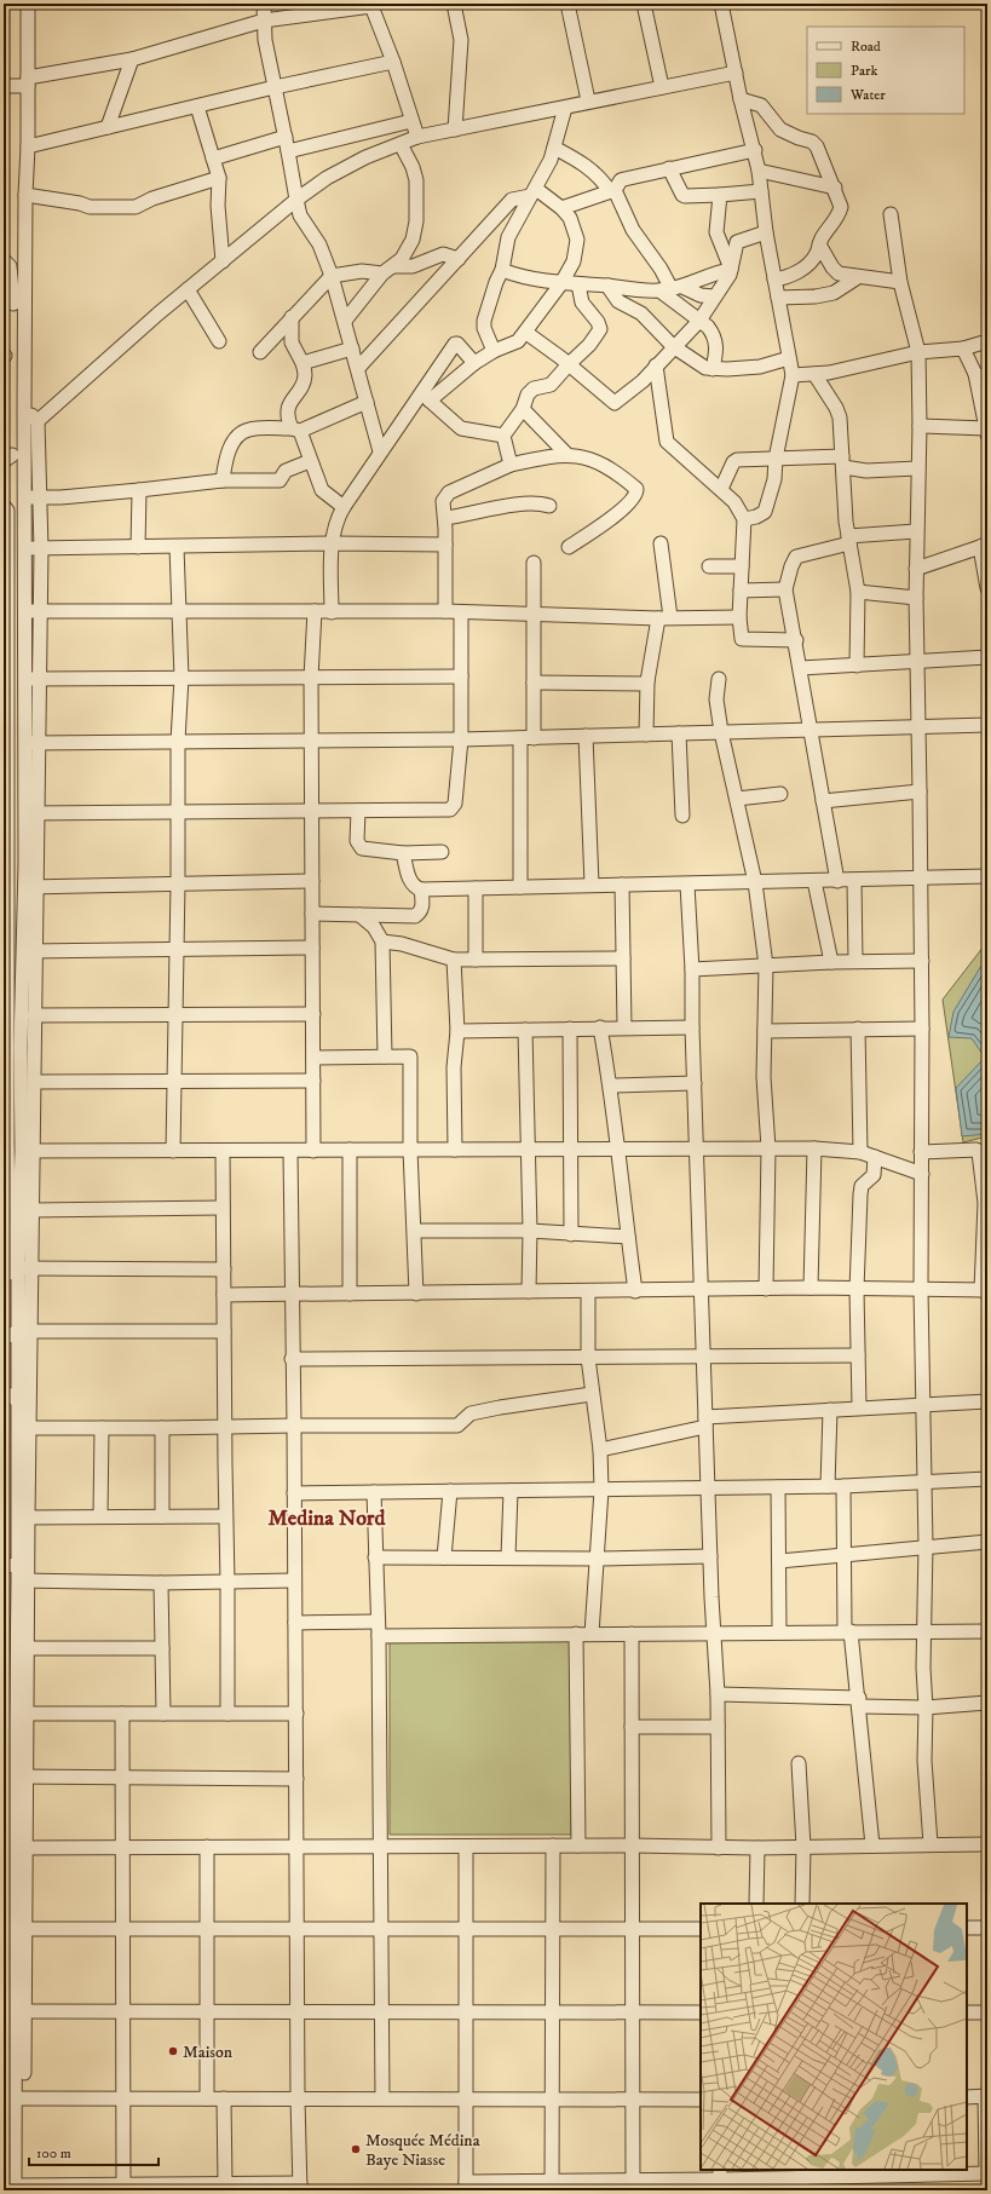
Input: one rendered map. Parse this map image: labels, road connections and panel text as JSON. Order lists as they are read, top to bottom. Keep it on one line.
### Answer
{"districts":["Medina Nord"],"places":["Maison","Mosquée Médina Baye Niasse"],"legend":["Road","Park","Water"],"scale_bar":"100 m"}
